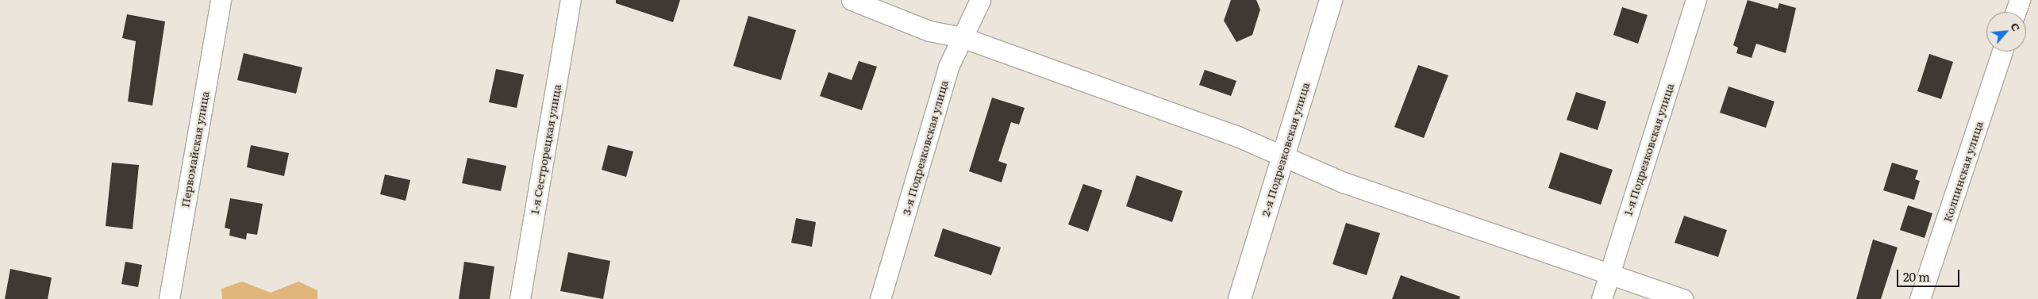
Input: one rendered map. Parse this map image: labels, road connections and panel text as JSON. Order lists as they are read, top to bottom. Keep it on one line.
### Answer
{"streets":{"street":["3-я Подрезковская улица","Первомайская улица","1-я Сестрорецкая улица","2-я Подрезковская улица","1-я Подрезковская улица","Колпинская улица"]},"scale_bar":"20 m","north":"top right"}
